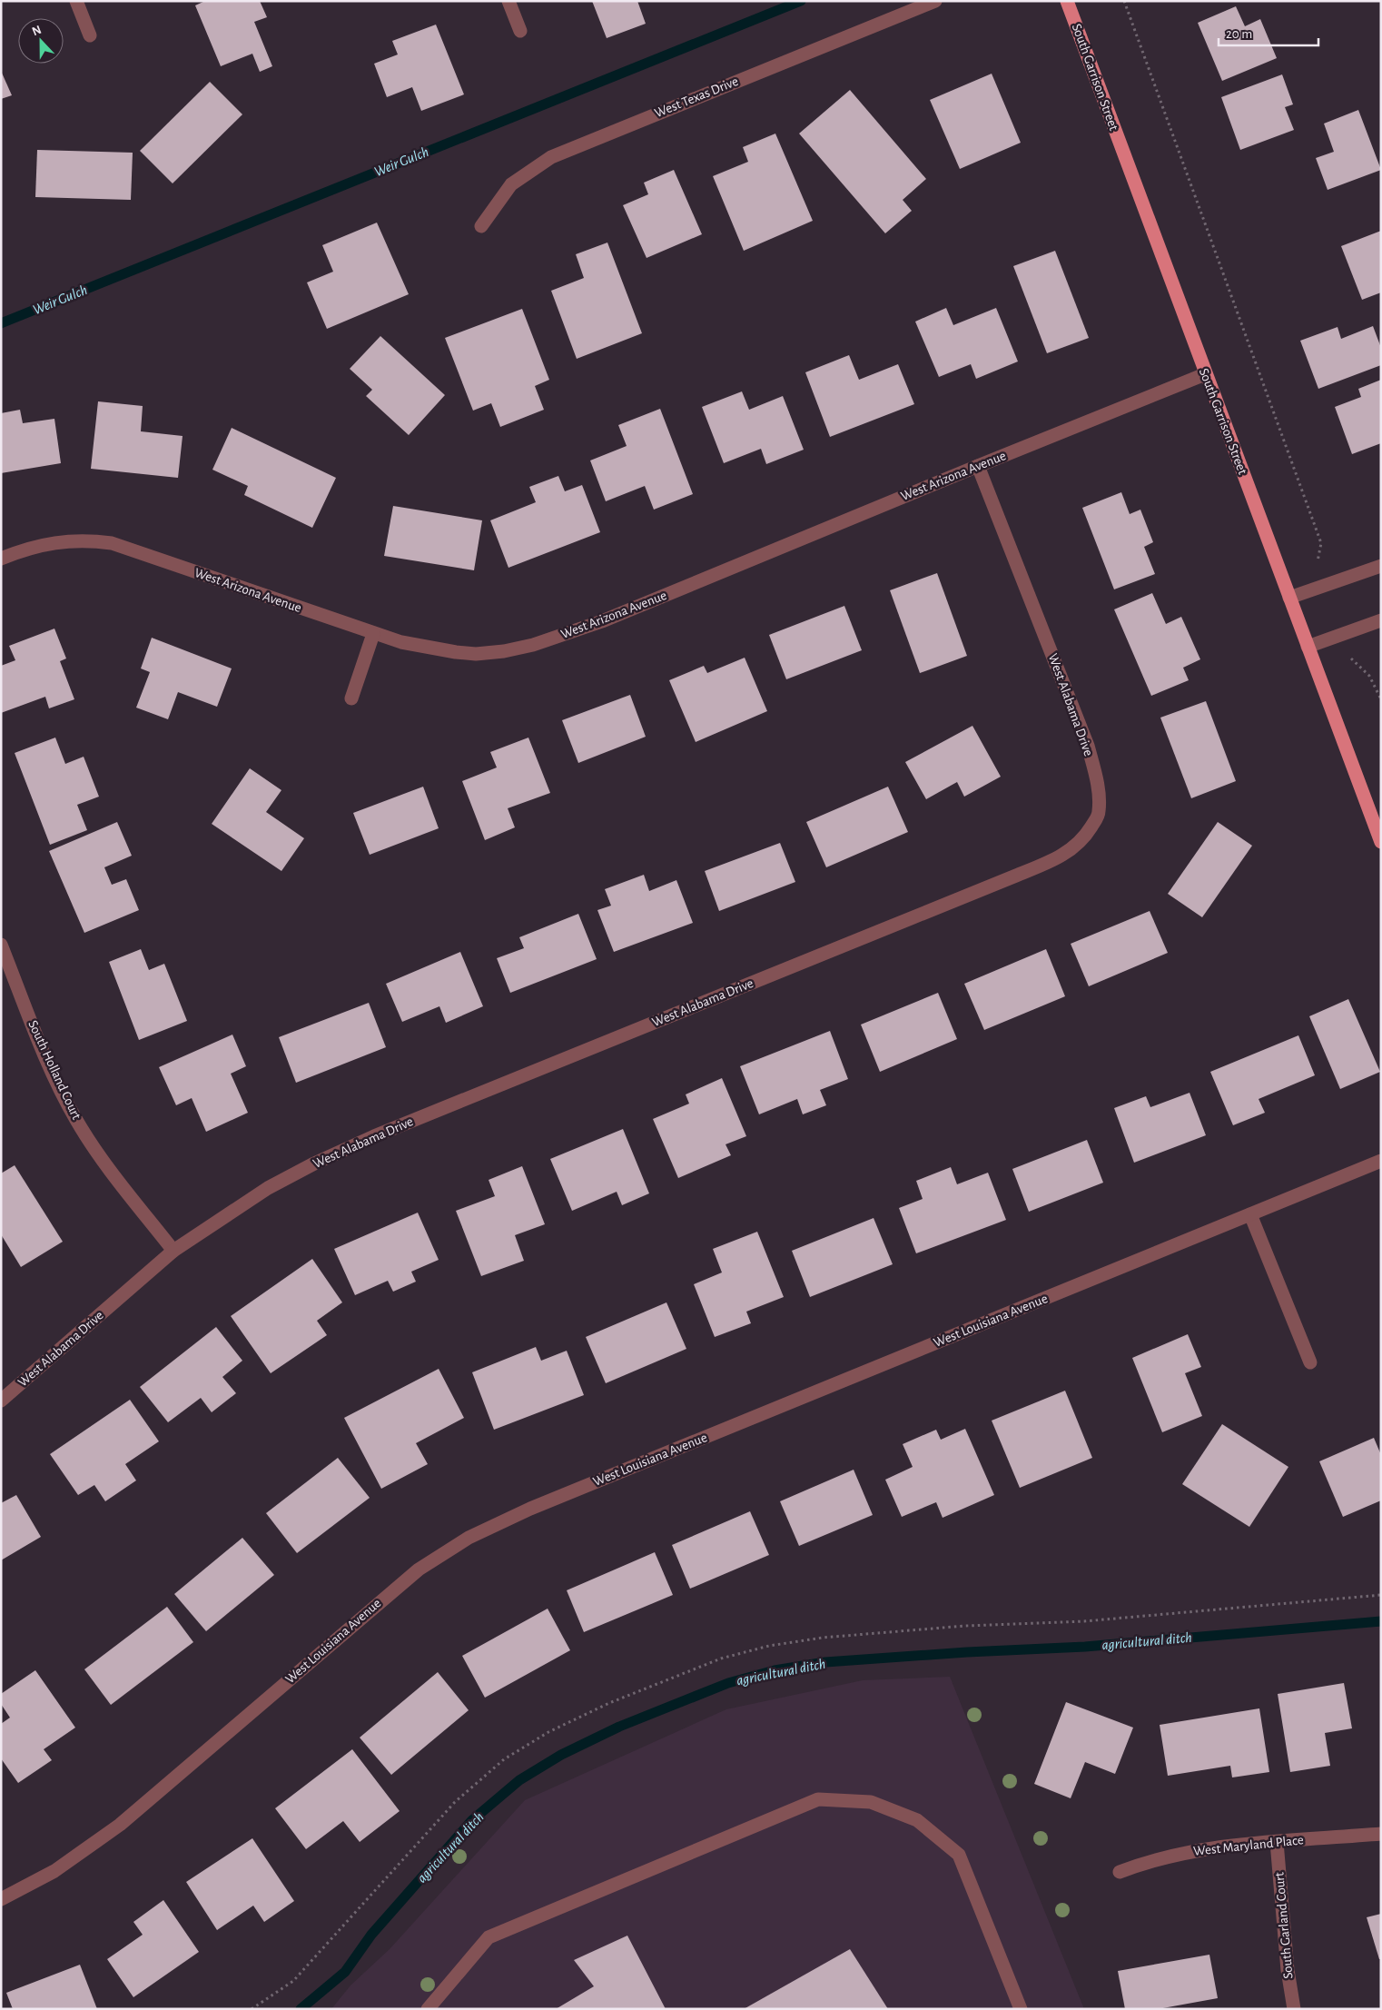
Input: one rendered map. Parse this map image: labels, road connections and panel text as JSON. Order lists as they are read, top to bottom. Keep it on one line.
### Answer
{"streets":{"main road":["South Garrison Street"],"street":["West Texas Drive","West Arizona Avenue","West Alabama Drive","South Holland Court","West Louisiana Avenue","West Maryland Place","South Garland Court"]},"crossings":[["South Garrison Street","West Arizona Avenue"],["West Arizona Avenue","West Alabama Drive"],["West Alabama Drive","South Holland Court"],["West Maryland Place","South Garland Court"]],"water":["Weir Gulch","agricultural ditch"],"scale_bar":"20 m","north":"top"}
